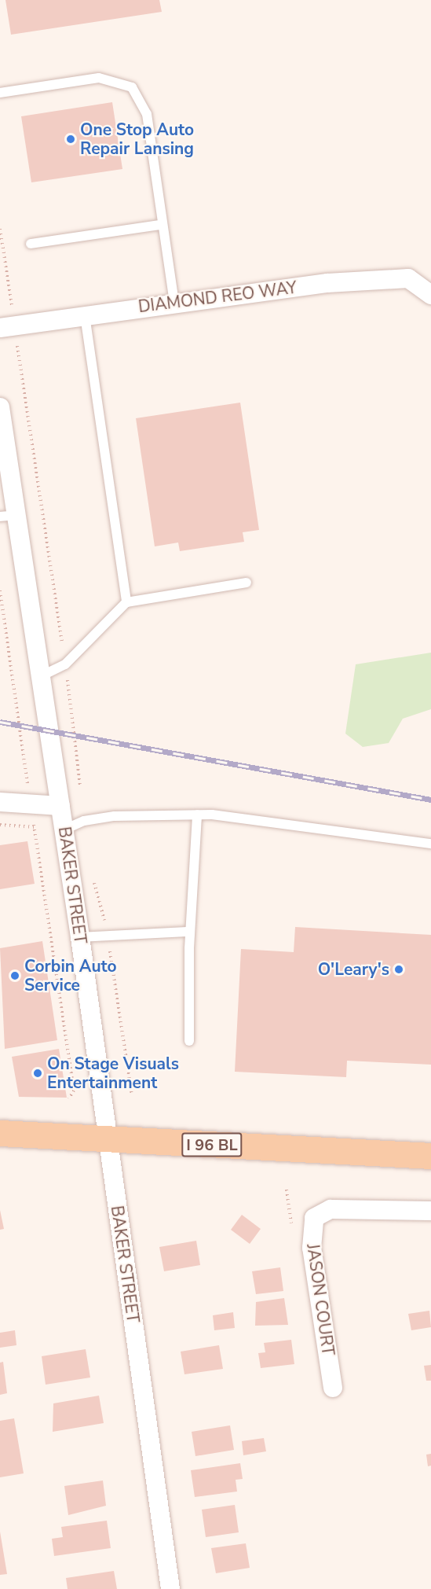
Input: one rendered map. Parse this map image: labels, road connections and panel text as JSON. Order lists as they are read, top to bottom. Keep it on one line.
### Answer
{"streets":{"main road":["I 96 BL"],"street":["DIAMOND REO WAY","BAKER STREET","JASON COURT"]},"crossings":[["BAKER STREET","I 96 BL"]],"places":["One Stop Auto Repair Lansing","O'Leary's","Corbin Auto Service","On Stage Visuals Entertainment"]}
